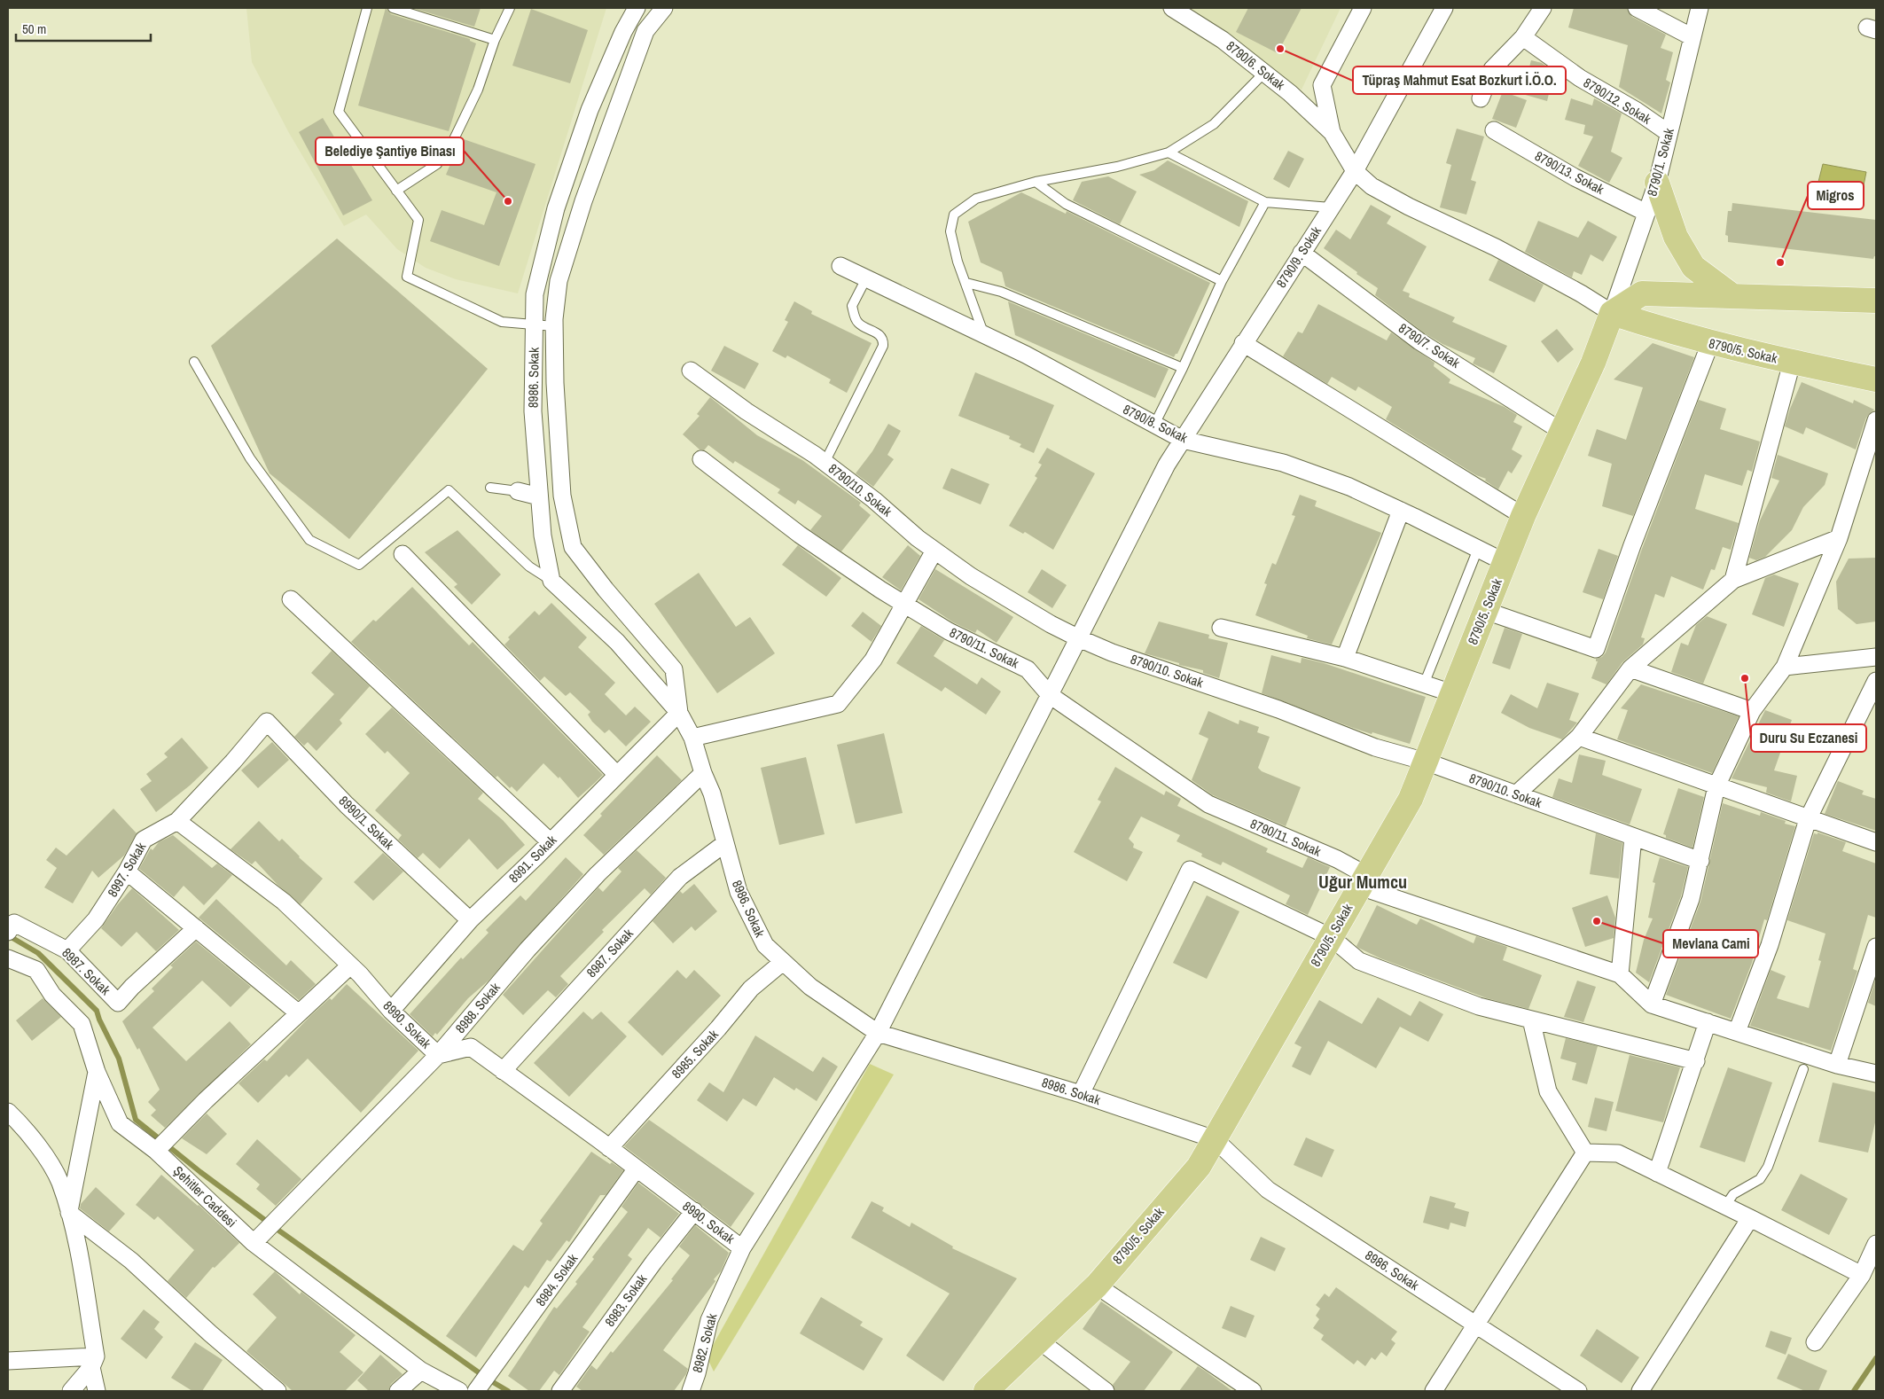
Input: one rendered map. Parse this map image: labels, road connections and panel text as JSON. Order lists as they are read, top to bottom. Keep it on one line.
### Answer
{"streets":{"main road":["8790/5. Sokak"],"street":["8790/6. Sokak","8790/12. Sokak","8790/1. Sokak","8790/13. Sokak","8790/9. Sokak","8790/7. Sokak","8986. Sokak","8790/8. Sokak","8790/10. Sokak","8790/11. Sokak","8990/1. Sokak","8991. Sokak","8997. Sokak","8987. Sokak","8988. Sokak","8990. Sokak","8985. Sokak","Şehitler Caddesi","8984. Sokak","8983. Sokak","8982. Sokak"]},"crossings":[["8790/6. Sokak","8790/9. Sokak"],["8790/12. Sokak","8790/1. Sokak"],["8790/1. Sokak","8790/13. Sokak"],["8790/1. Sokak","8790/5. Sokak"],["8790/9. Sokak","8790/7. Sokak"],["8790/9. Sokak","8790/8. Sokak"],["8790/9. Sokak","8790/10. Sokak"],["8790/9. Sokak","8790/11. Sokak"],["8790/9. Sokak","8982. Sokak"],["8790/7. Sokak","8790/5. Sokak"],["8790/5. Sokak","8986. Sokak"],["8790/5. Sokak","8790/8. Sokak"],["8790/5. Sokak","8790/10. Sokak"],["8790/5. Sokak","8790/11. Sokak"],["8986. Sokak","8991. Sokak"],["8986. Sokak","8987. Sokak"],["8986. Sokak","8988. Sokak"],["8986. Sokak","8985. Sokak"],["8986. Sokak","8982. Sokak"],["8790/11. Sokak","8982. Sokak"],["8990/1. Sokak","8991. Sokak"],["8990/1. Sokak","8997. Sokak"],["8991. Sokak","8990. Sokak"],["8997. Sokak","8987. Sokak"],["8997. Sokak","8990. Sokak"],["8987. Sokak","8990. Sokak"],["8988. Sokak","8990. Sokak"],["8988. Sokak","Şehitler Caddesi"],["8990. Sokak","8985. Sokak"],["8990. Sokak","8984. Sokak"],["8990. Sokak","8983. Sokak"],["8990. Sokak","8982. Sokak"]],"districts":["Uğur Mumcu"],"places":["Tüpraş Mahmut Esat Bozkurt İ.Ö.O.","Belediye Şantiye Binası","Migros","Duru Su Eczanesi","Mevlana Cami"],"scale_bar":"50 m"}
